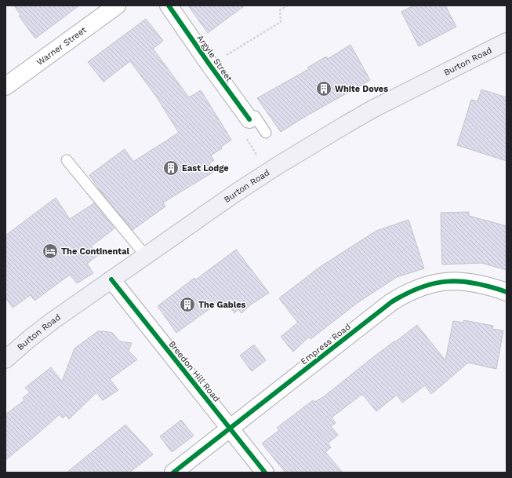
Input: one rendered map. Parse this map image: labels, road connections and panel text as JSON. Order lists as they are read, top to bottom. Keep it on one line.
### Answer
{"streets":{"main road":["Burton Road"],"street":["Warner Street","Argyle Street","Empress Road","Breedon Hill Road"]},"crossings":[["Burton Road","Breedon Hill Road"],["Empress Road","Breedon Hill Road"]],"places":{"building":["White Doves","East Lodge","The Gables"],"hotel":["The Continental"]}}
